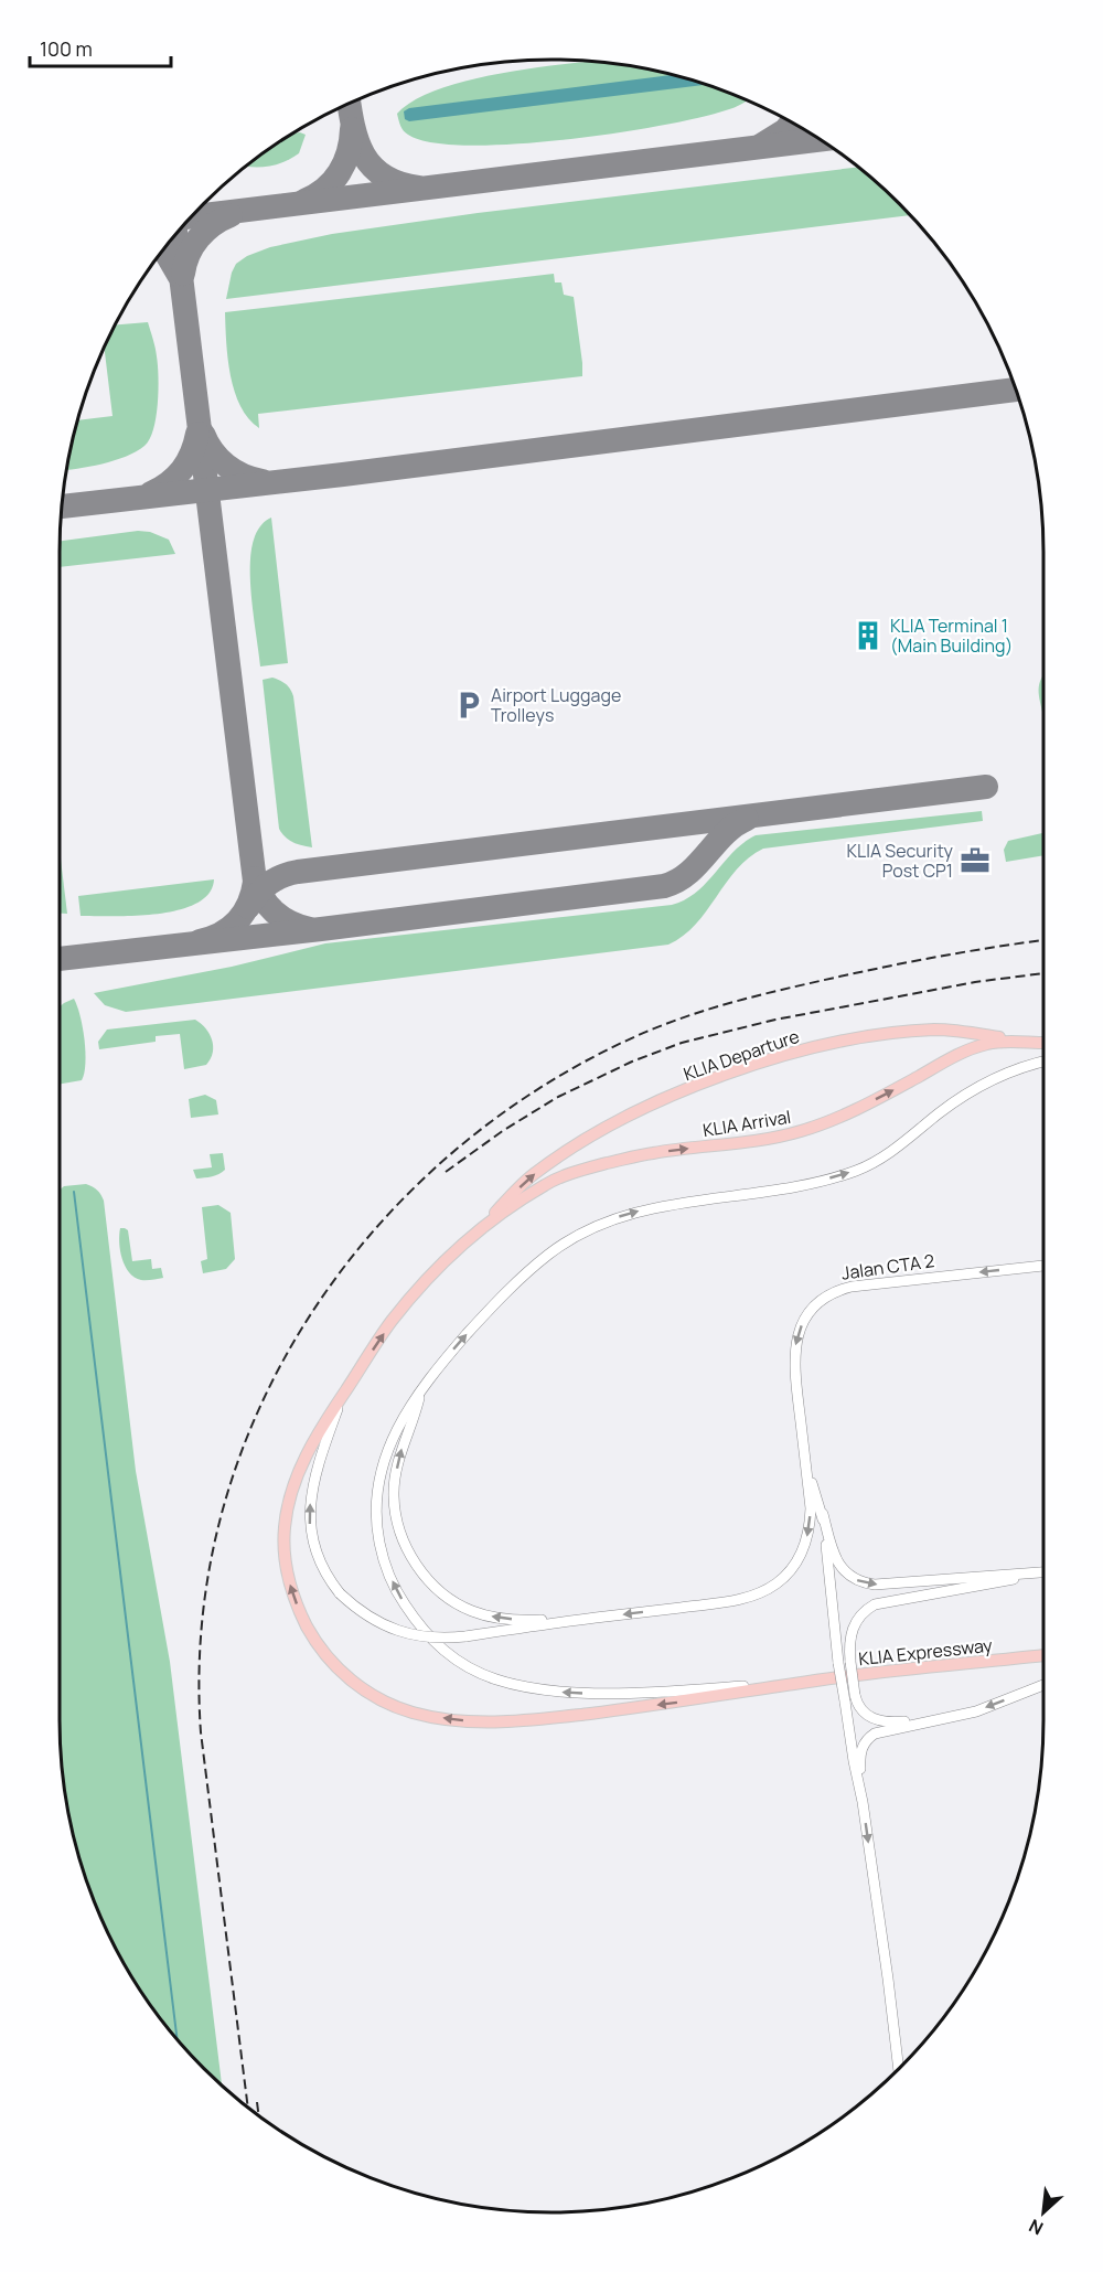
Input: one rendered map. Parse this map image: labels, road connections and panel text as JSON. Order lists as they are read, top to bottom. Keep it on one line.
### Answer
{"streets":{"main road":["KLIA Departure","KLIA Arrival","KLIA Expressway"],"street":["Jalan CTA 2"]},"crossings":[["KLIA Departure","KLIA Arrival"],["KLIA Departure","KLIA Expressway"],["KLIA Arrival","KLIA Expressway"]],"one_way":["KLIA Departure","KLIA Arrival"],"places":{"building":["KLIA Terminal 1 (Main Building)"],"parking":["Airport Luggage Trolleys"],"office":["KLIA Security Post CP1"]},"scale_bar":"100 m","north":"bottom left"}
